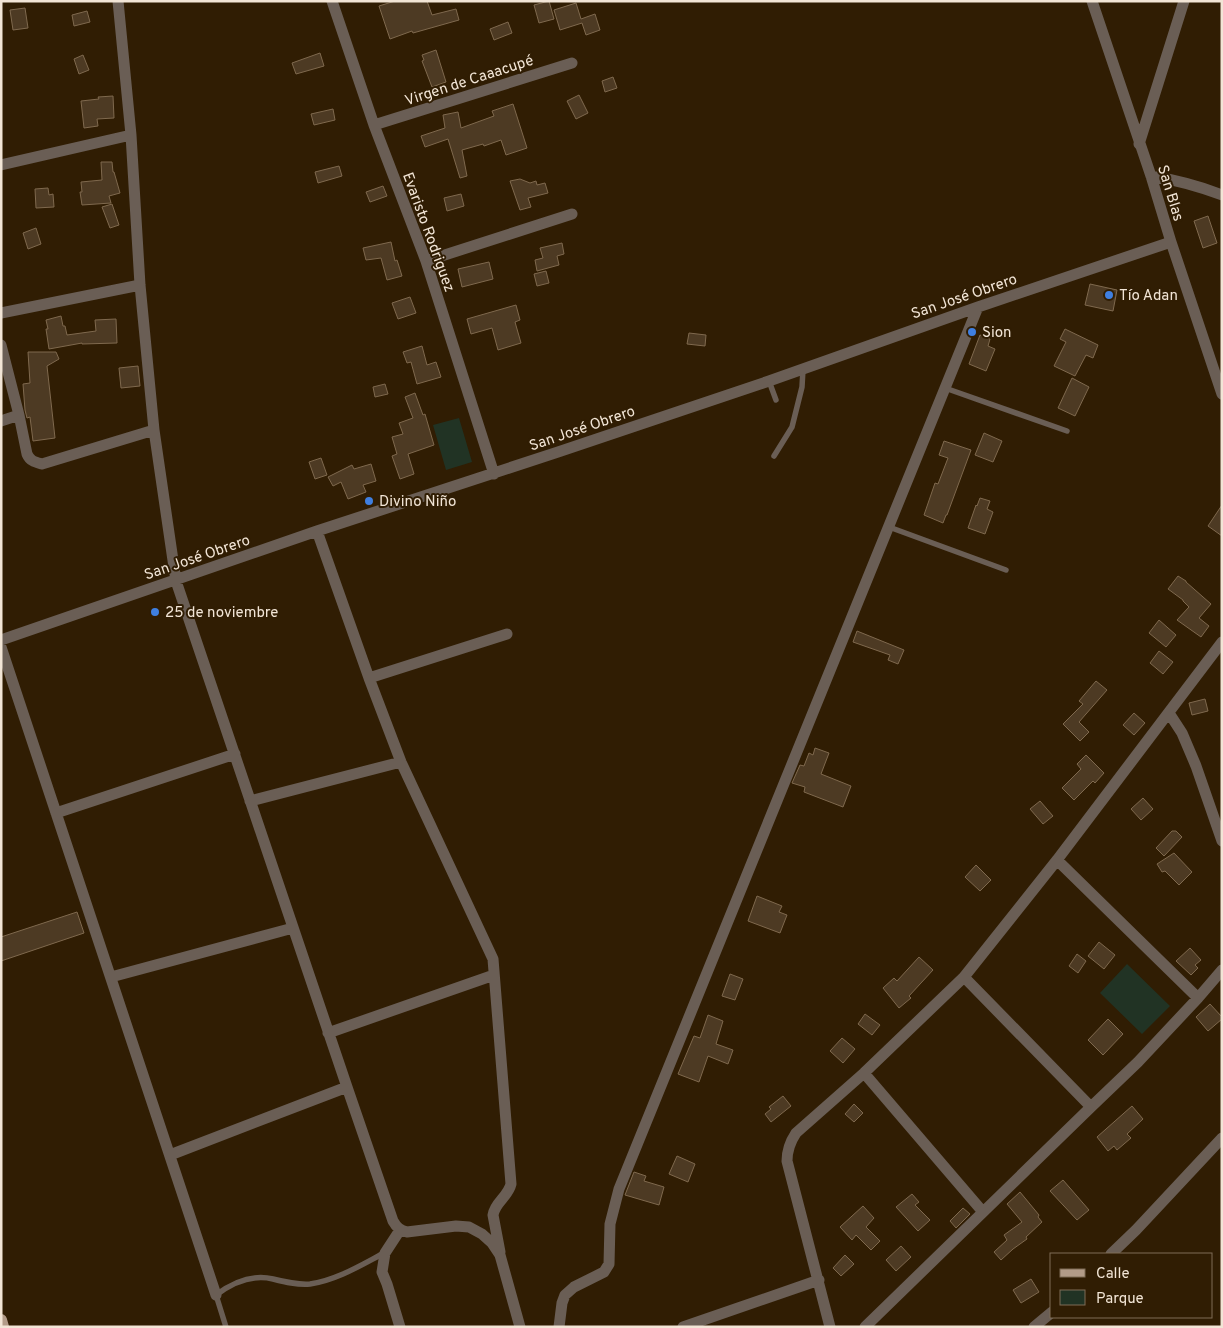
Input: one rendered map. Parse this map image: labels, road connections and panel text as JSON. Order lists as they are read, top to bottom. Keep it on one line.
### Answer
{"streets":{"street":["Virgen de Caaacupé","San Blas","Evaristo Rodriguez","San José Obrero"]},"crossings":[["Virgen de Caaacupé","Evaristo Rodriguez"],["San Blas","San José Obrero"],["Evaristo Rodriguez","San José Obrero"]],"places":["Tío Adan","Sion","Divino Niño","25 de noviembre"],"legend":["Calle","Parque"]}
